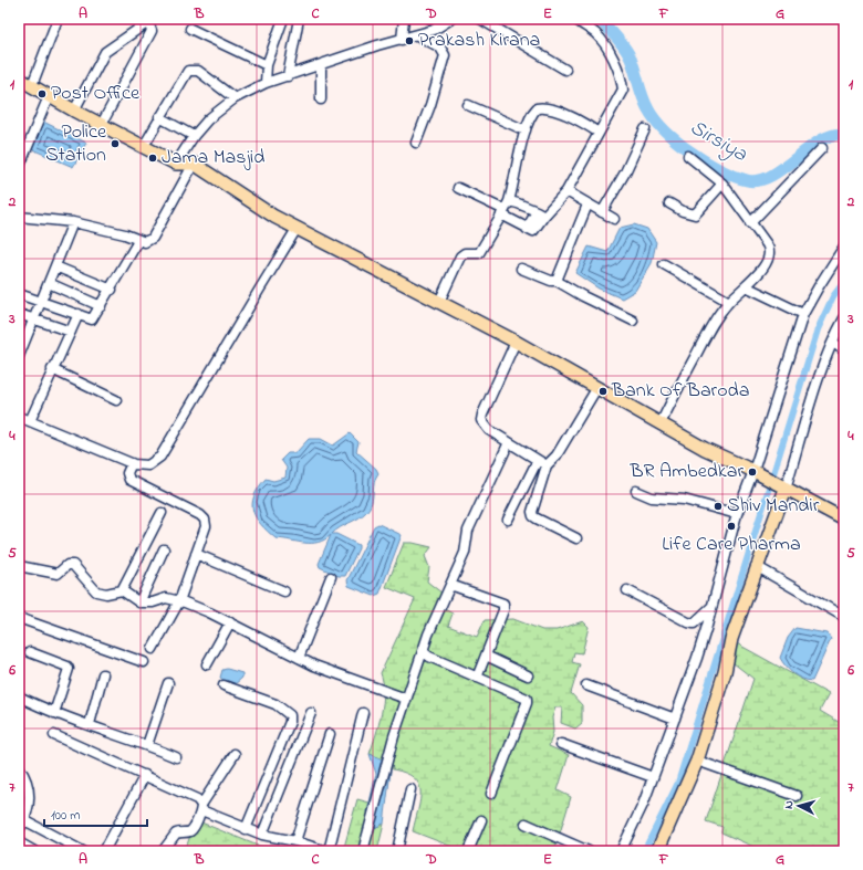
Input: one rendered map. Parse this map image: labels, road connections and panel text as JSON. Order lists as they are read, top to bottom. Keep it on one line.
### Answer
{"water":["Sirsiya"],"places":["Prakash Kirana","Post Office","Police Station","Jama Masjid","Bank Of Baroda","BR Ambedkar","Shiv Mandir","Life Care Pharma"],"scale_bar":"100 m","north":"left","grid":{"columns":["A","B","C","D","E","F","G"],"rows":["1","2","3","4","5","6","7"]}}
